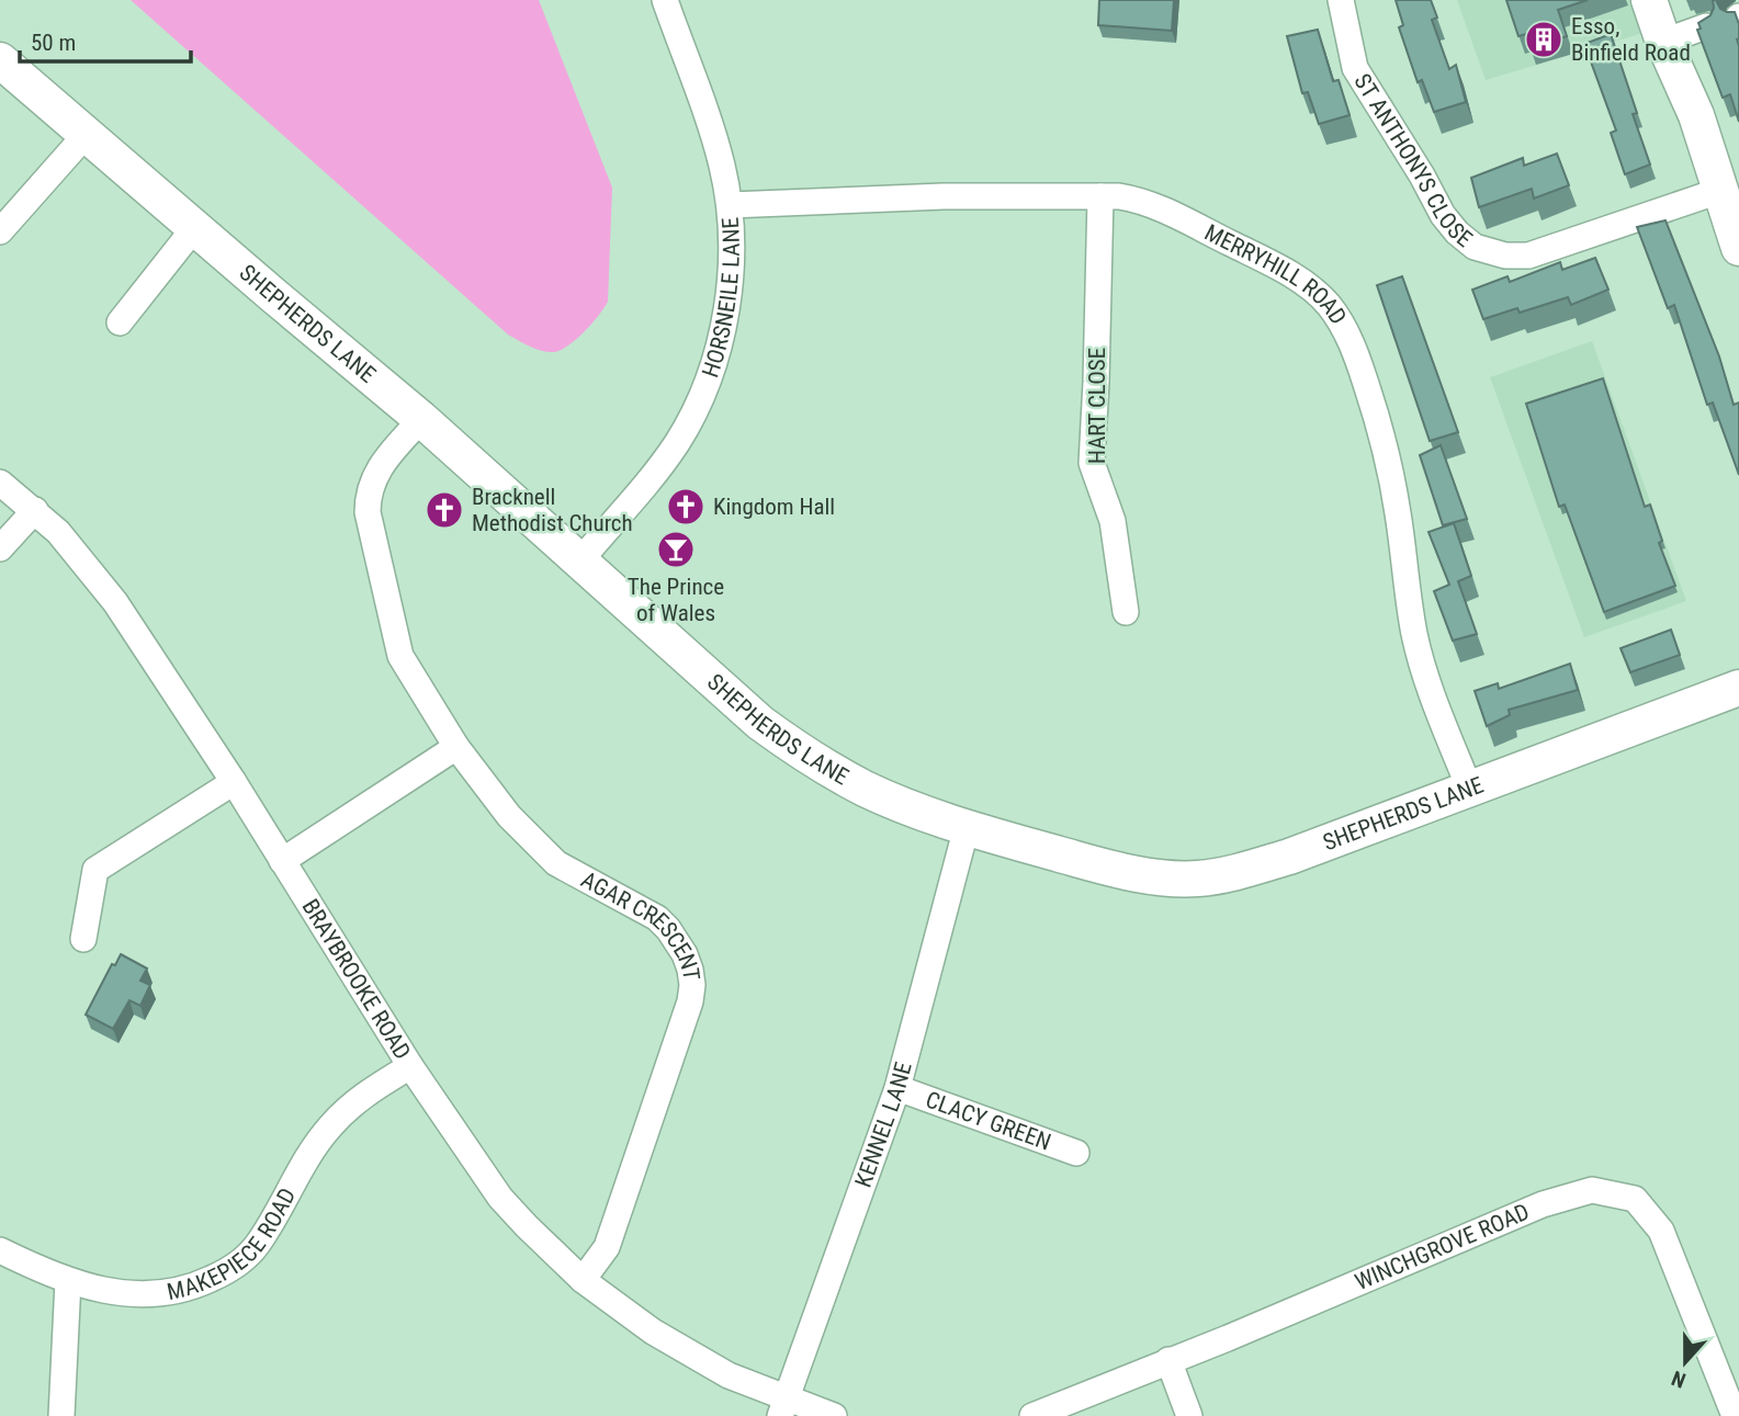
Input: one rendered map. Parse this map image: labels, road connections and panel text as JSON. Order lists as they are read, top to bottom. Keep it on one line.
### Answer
{"streets":{"street":["ST ANTHONYS CLOSE","MERRYHILL ROAD","HORSNEILE LANE","SHEPHERDS LANE","HART CLOSE","AGAR CRESCENT","BRAYBROOKE ROAD","CLACY GREEN","KENNEL LANE","MAKEPIECE ROAD","WINCHGROVE ROAD"]},"crossings":[["MERRYHILL ROAD","HORSNEILE LANE"],["MERRYHILL ROAD","SHEPHERDS LANE"],["MERRYHILL ROAD","HART CLOSE"],["HORSNEILE LANE","SHEPHERDS LANE"],["SHEPHERDS LANE","AGAR CRESCENT"],["SHEPHERDS LANE","KENNEL LANE"],["AGAR CRESCENT","BRAYBROOKE ROAD"],["BRAYBROOKE ROAD","KENNEL LANE"],["BRAYBROOKE ROAD","MAKEPIECE ROAD"],["CLACY GREEN","KENNEL LANE"]],"places":{"building":["Esso, Binfield Road"],"church":["Kingdom Hall","Bracknell Methodist Church"],"bar":["The Prince of Wales"]},"scale_bar":"50 m","north":"bottom"}
